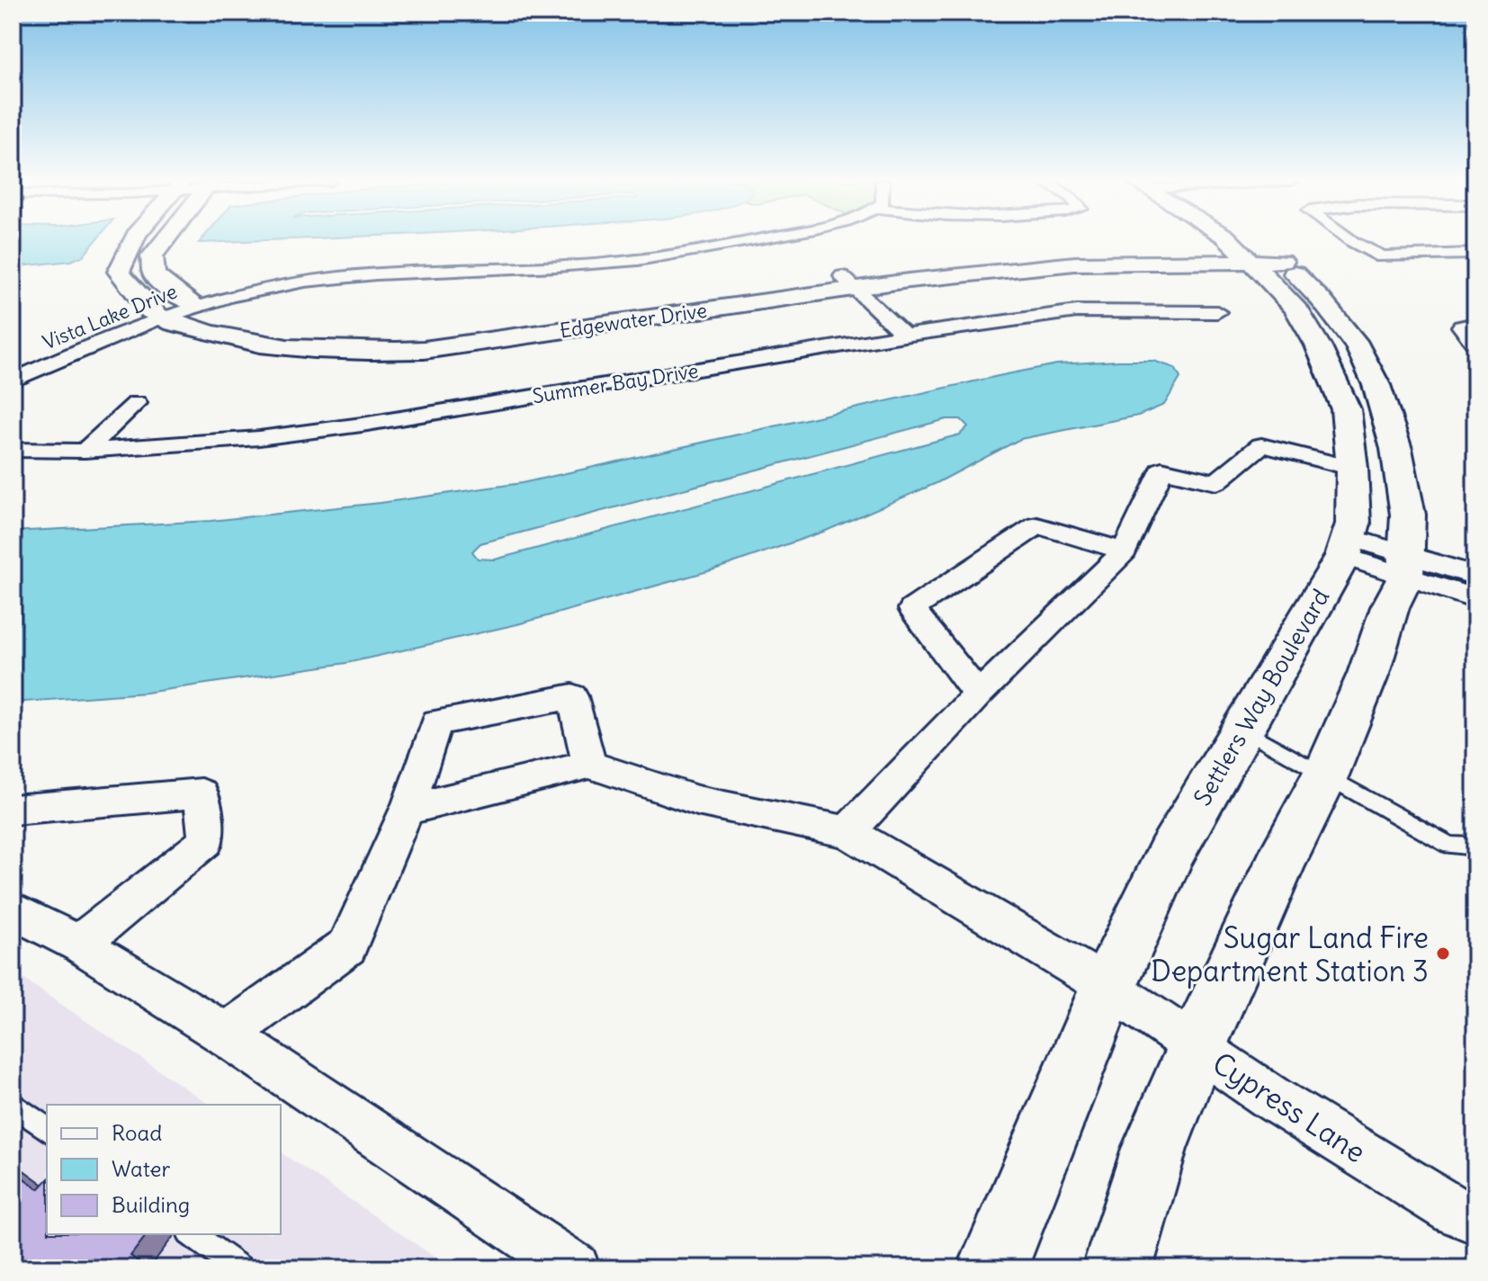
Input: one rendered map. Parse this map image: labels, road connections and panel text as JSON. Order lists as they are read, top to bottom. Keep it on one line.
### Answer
{"streets":{"street":["Vista Lake Drive","Edgewater Drive","Summer Bay Drive","Settlers Way Boulevard","Cypress Lane"]},"crossings":[["Vista Lake Drive","Edgewater Drive"],["Edgewater Drive","Settlers Way Boulevard"],["Settlers Way Boulevard","Cypress Lane"]],"places":["Sugar Land Fire Department Station 3"],"legend":["Road","Water","Building"]}
